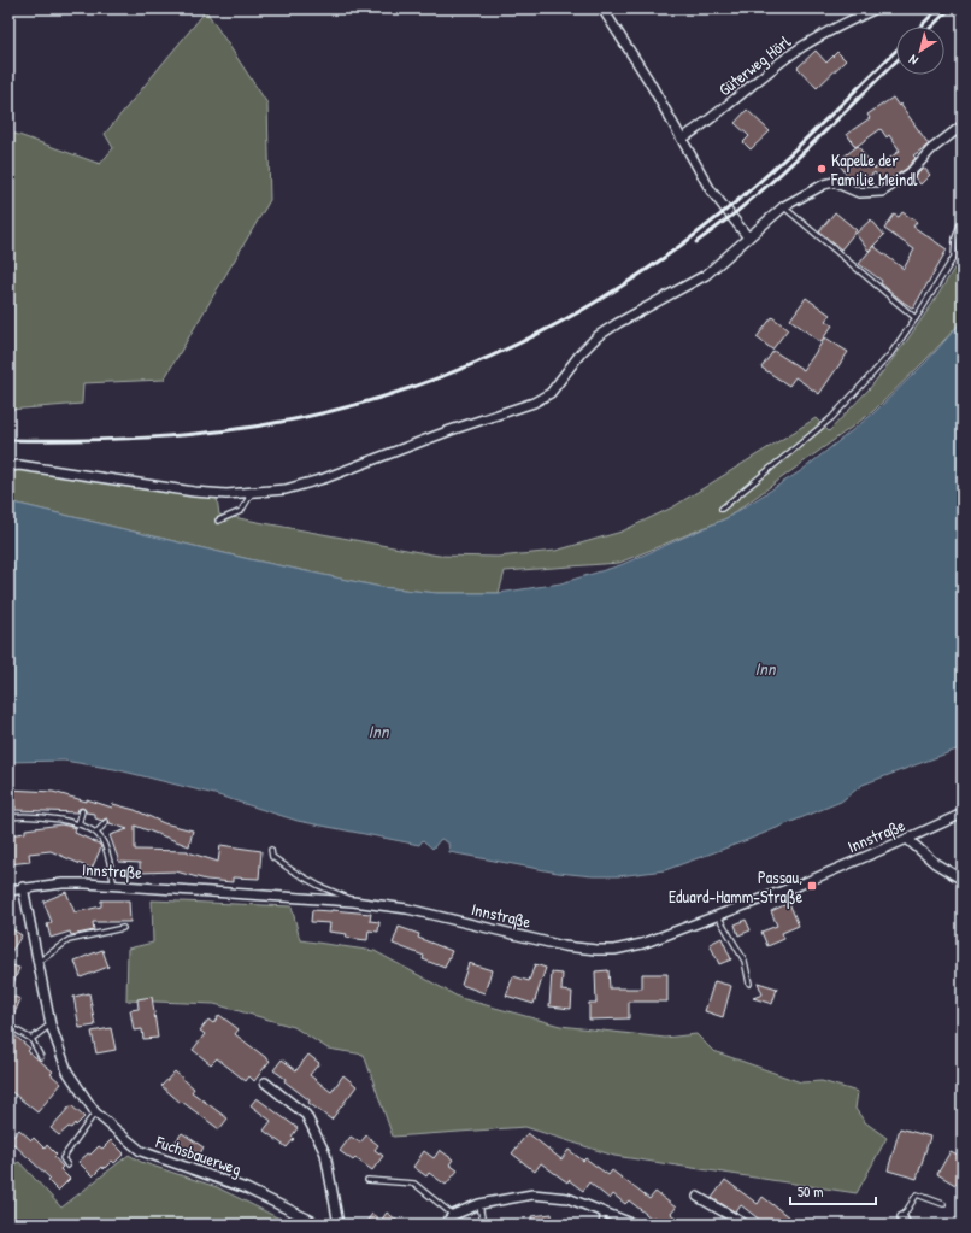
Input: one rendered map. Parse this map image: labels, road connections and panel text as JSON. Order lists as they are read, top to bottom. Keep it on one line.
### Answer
{"streets":{"street":["Güterweg Hörl","Innstraße","Fuchsbauerweg"]},"crossings":[["Innstraße","Fuchsbauerweg"]],"water":["Inn"],"places":{"other":["Kapelle der Familie Meindl"],"transit":["Passau, Eduard-Hamm-Straße"]},"scale_bar":"50 m","north":"bottom left"}
